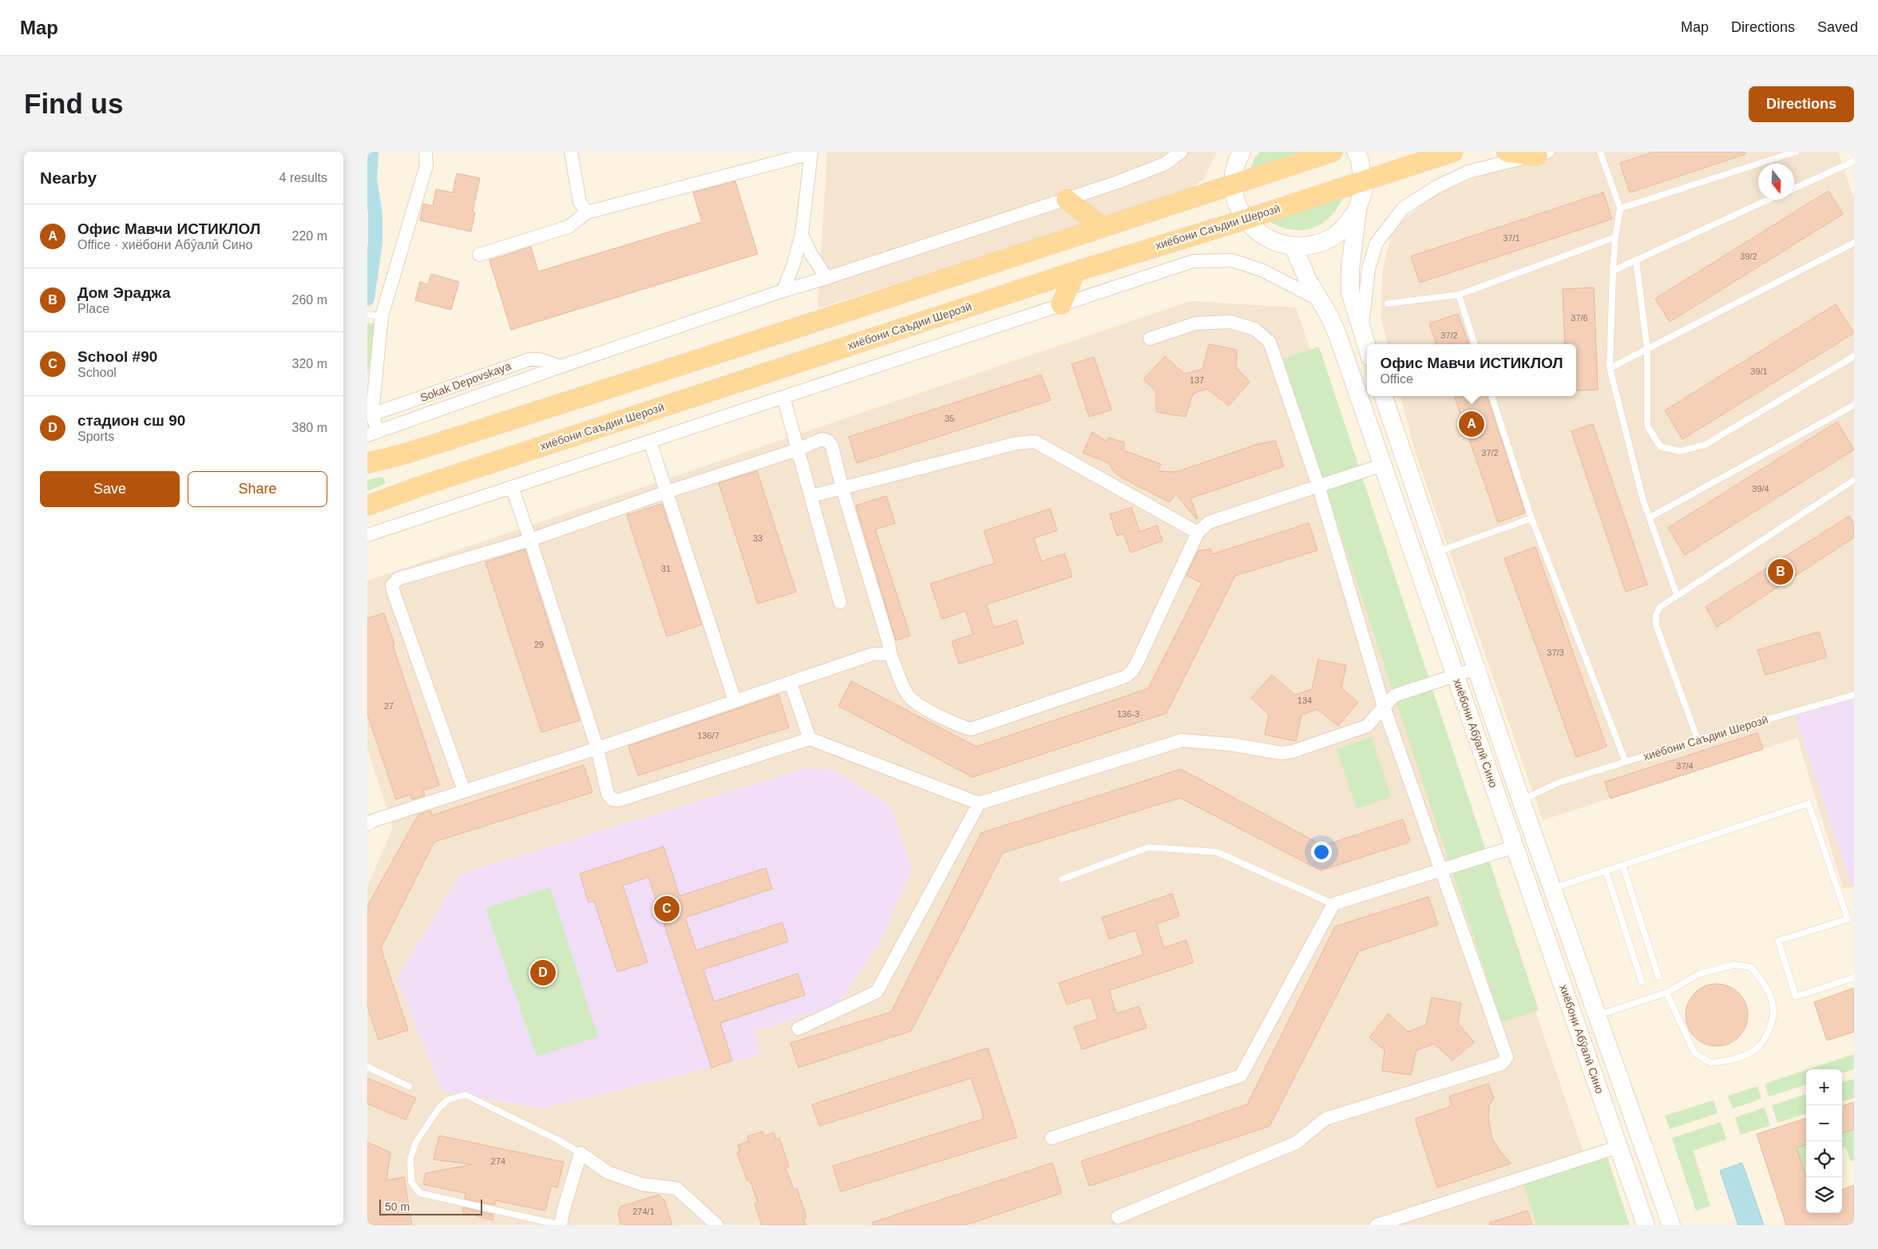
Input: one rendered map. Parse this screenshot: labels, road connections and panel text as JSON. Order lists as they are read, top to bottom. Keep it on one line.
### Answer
{"streets":{"main road":["хиёбони Саъдии Шерозӣ","хиёбони Абӯалӣ Сино"],"street":["Sokak Depovskaya"]},"crossings":[["хиёбони Саъдии Шерозӣ","хиёбони Абӯалӣ Сино"]],"house_numbers":["37/1","39/2","37/6","37/2","39/1","137","35","37/2","39/4","33","31","29","37/3","134","27","136-3","136/7","37/4","274","274/1"],"scale_bar":"50 m","north":"bottom","page":{"header":"Map","nav":["Map","Directions","Saved"],"buttons":["Directions",["Save","Share"]],"title":"Find us","heading":["Nearby","4 results"],"list":[{"mark":"A","name":"Офис Мавчи ИСТИКЛОЛ","note":"Office · хиёбони Абӯалӣ Сино","value":"220 m"},{"mark":"B","name":"Дом Эраджа","note":"Place","value":"260 m"},{"mark":"C","name":"School #90","note":"School","value":"320 m"},{"mark":"D","name":"стадион сш 90","note":"Sports","value":"380 m"}],"popup":["Офис Мавчи ИСТИКЛОЛ","Office"],"pins":["A","B","C","D"],"map_buttons":["+","−"],"scale":"50 m"}}
